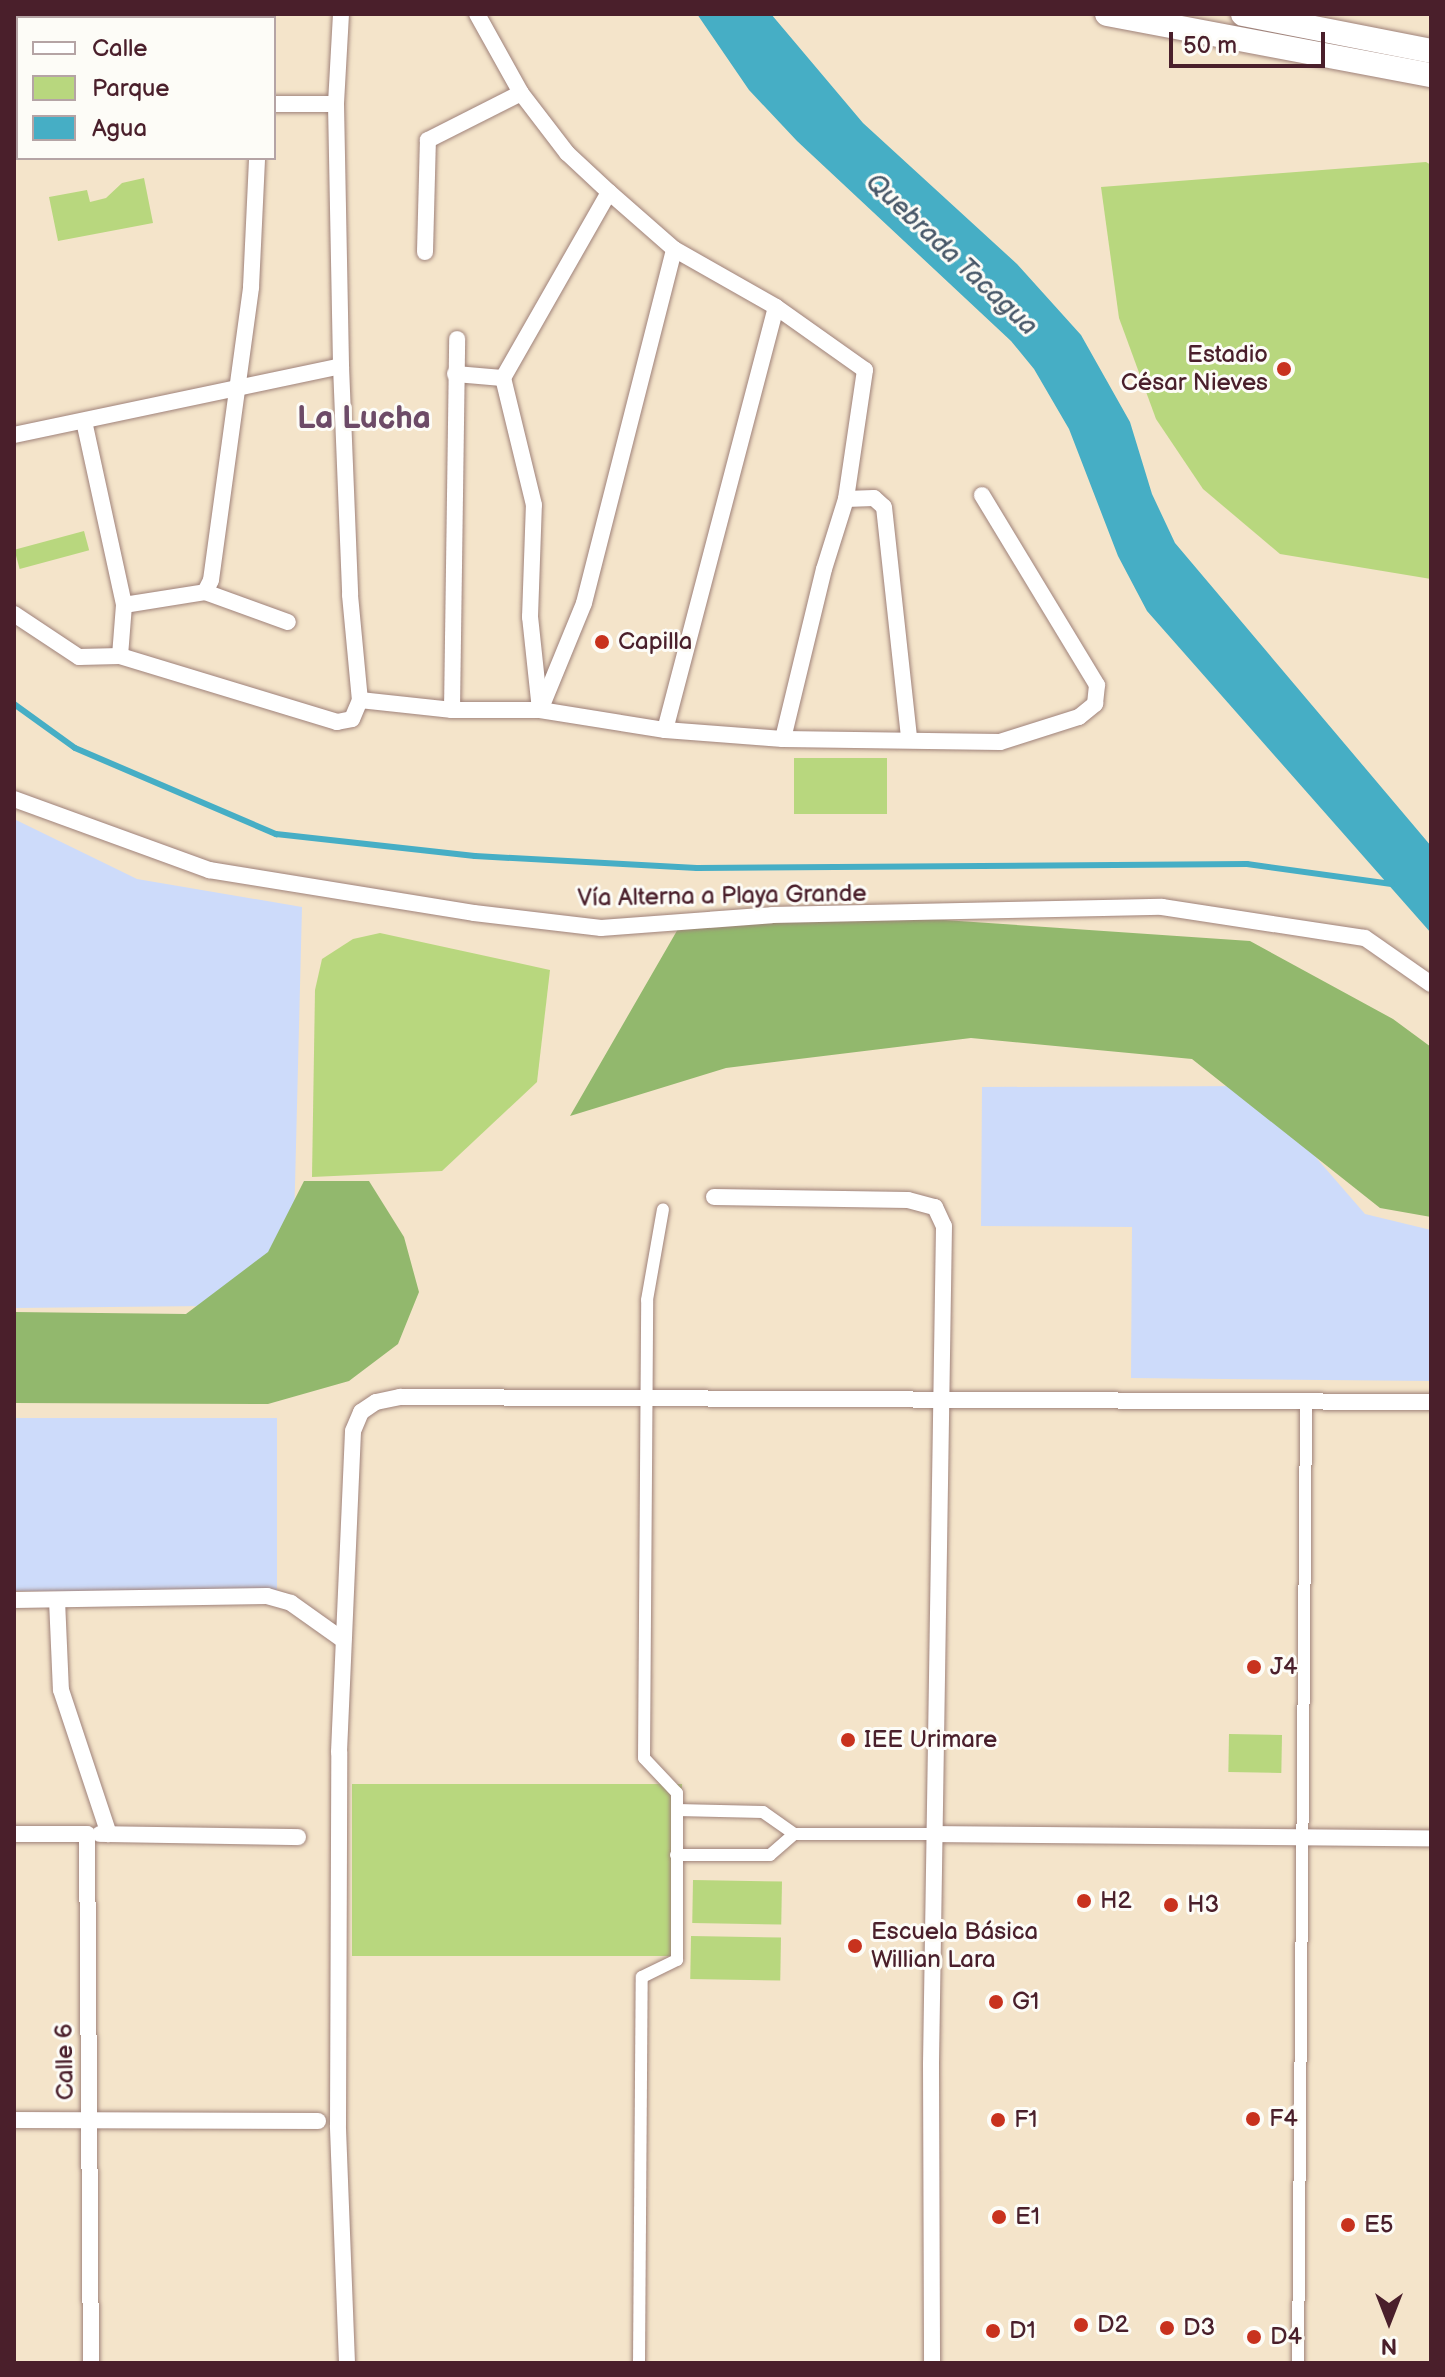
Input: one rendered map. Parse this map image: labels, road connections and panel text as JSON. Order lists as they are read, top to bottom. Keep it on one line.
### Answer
{"streets":{"street":["Vía Alterna a Playa Grande","Calle 6"]},"districts":["La Lucha"],"water":["Quebrada Tacagua"],"places":["Estadio César Nieves","Capilla","J4","IEE Urimare","H2","H3","Escuela Básica Willian Lara","G1","F4","F1","E1","E5","D2","D3","D1","D4"],"legend":["Calle","Parque","Agua"],"scale_bar":"50 m","north":"bottom"}
